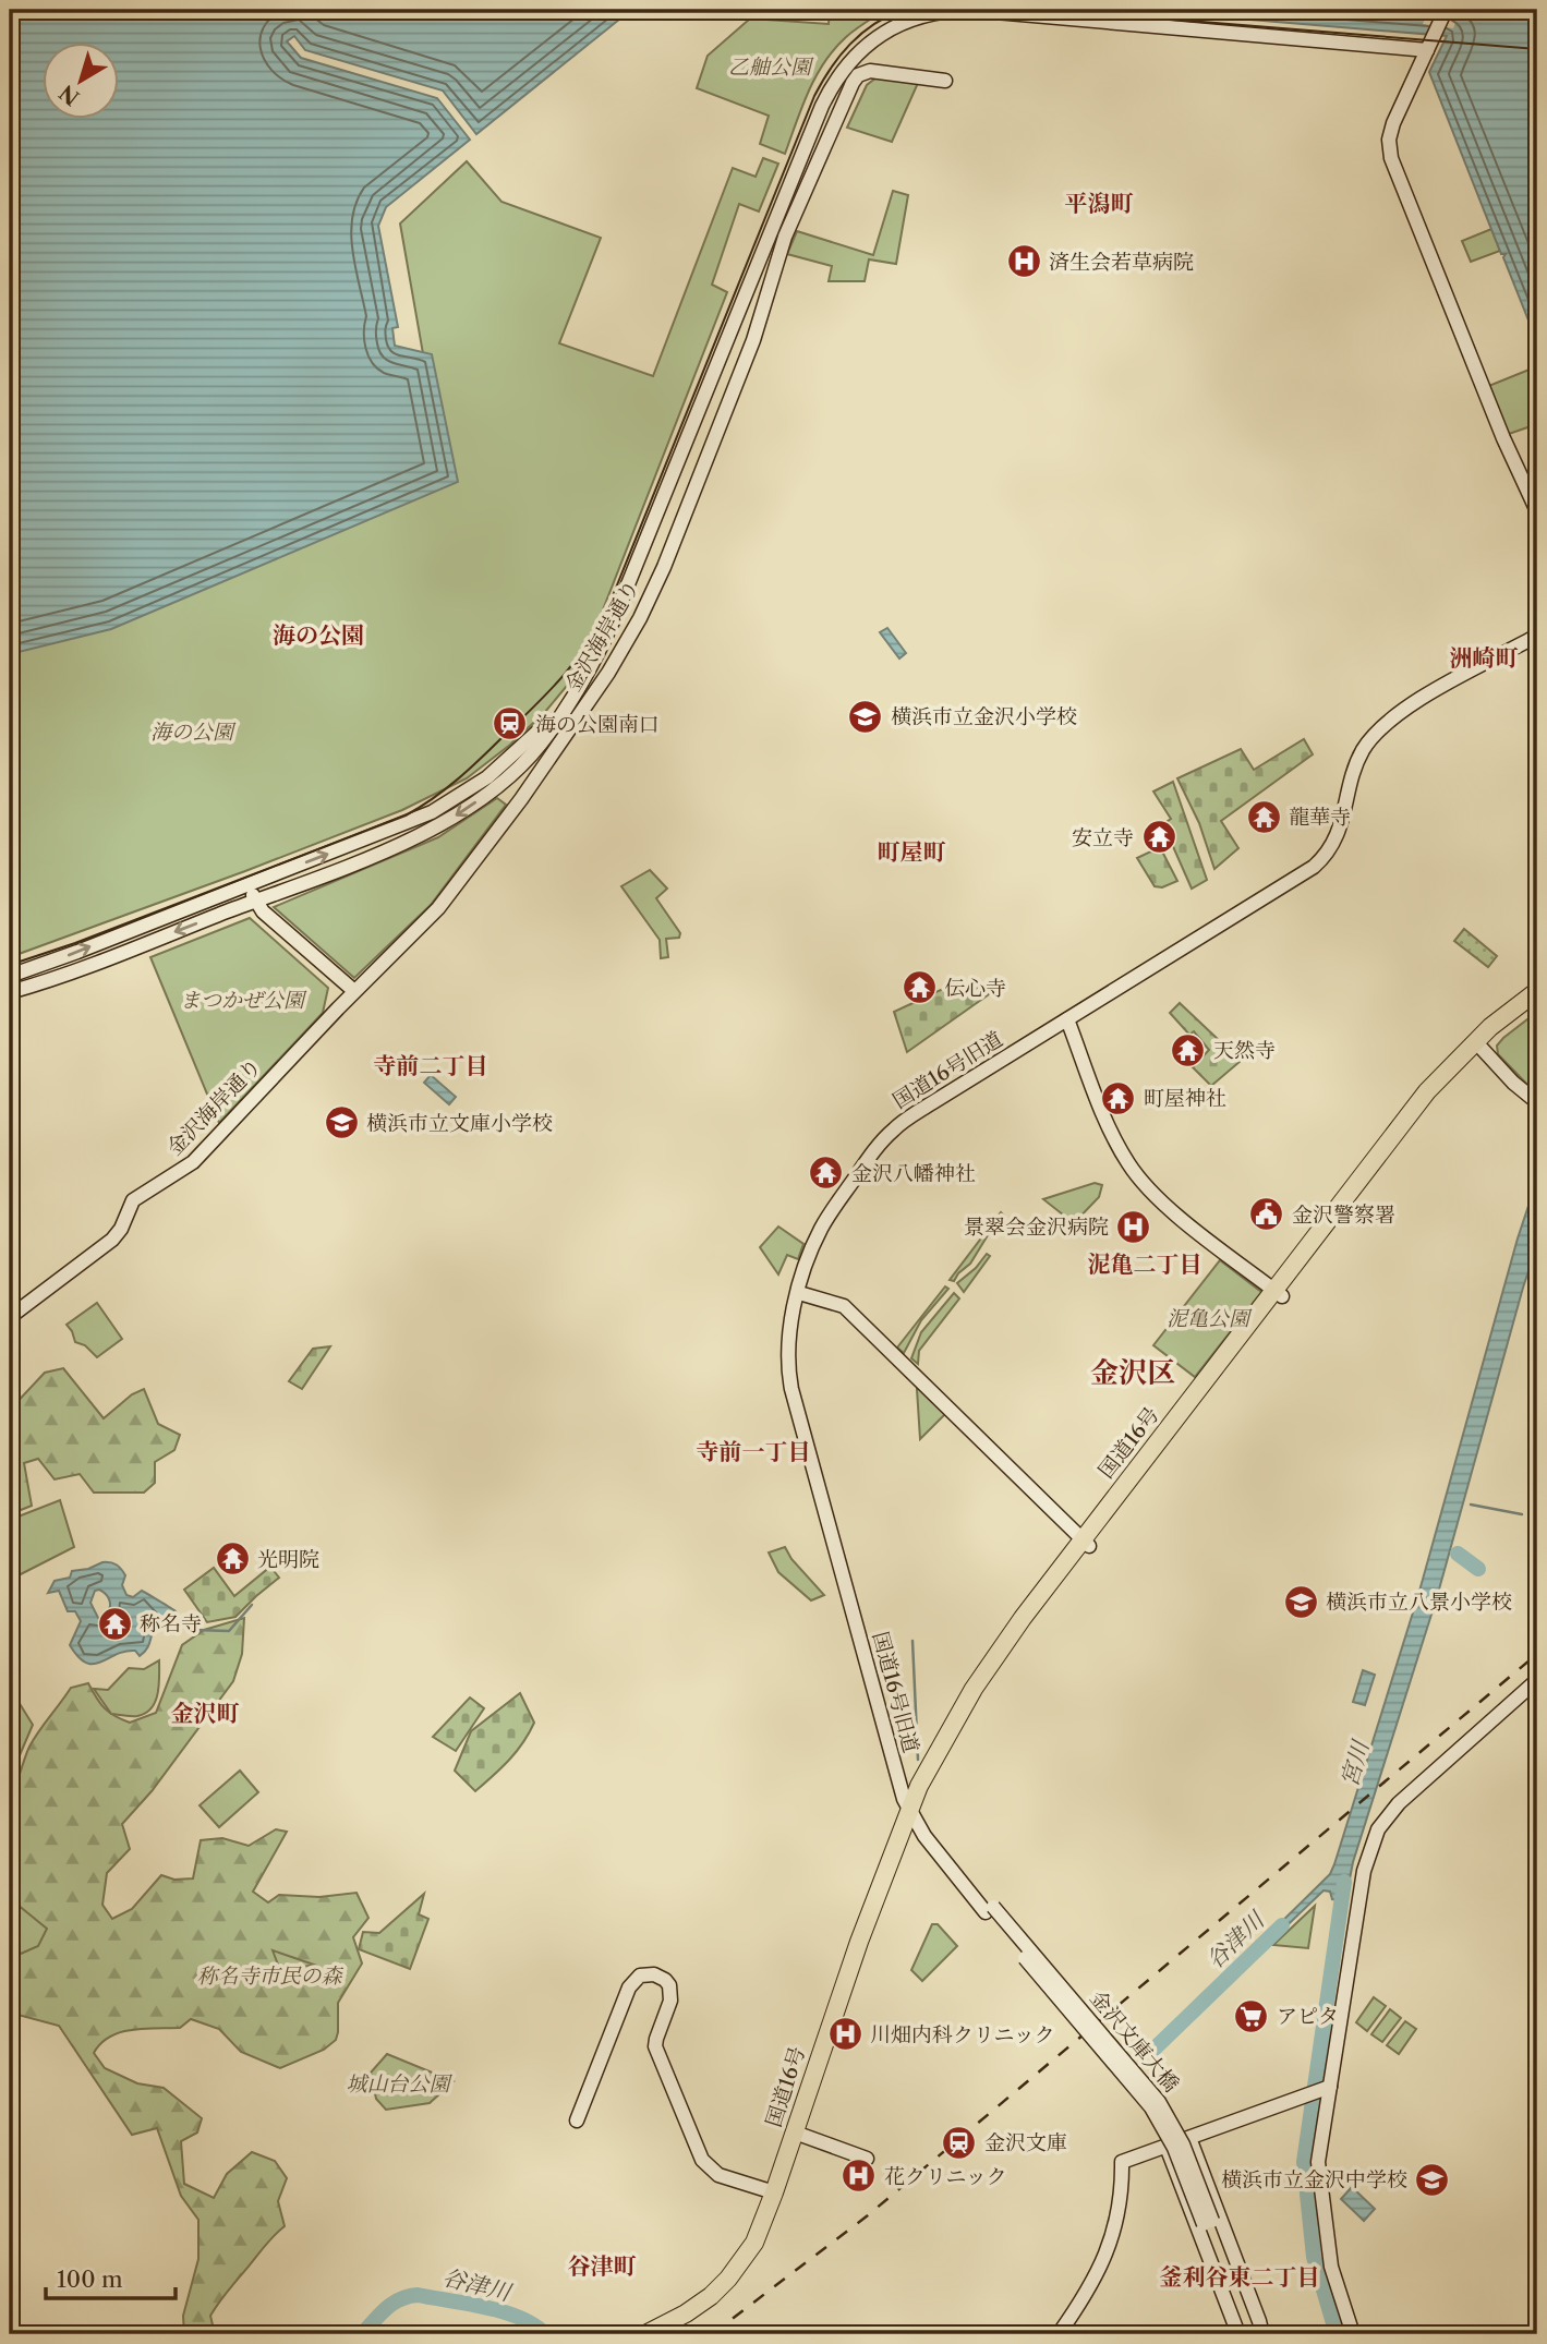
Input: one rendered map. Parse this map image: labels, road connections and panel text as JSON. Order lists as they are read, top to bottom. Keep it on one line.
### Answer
{"streets":{"highway":["国道16号"],"street":["金沢海岸通り","国道16号旧道","金沢文庫大橋"]},"crossings":[["国道16号旧道","国道16号"],["国道16号旧道","金沢文庫大橋"]],"districts":["平潟町","海の公園","洲崎町","町屋町","寺前二丁目","泥亀二丁目","金沢区","寺前一丁目","金沢町","谷津町","釜利谷東二丁目"],"water":["宮川","谷津川"],"parks":["乙舳公園","海の公園","まつかぜ公園","泥亀公園","称名寺市民の森","城山台公園"],"places":{"hospital":["済生会若草病院","景翠会金沢病院","川畑内科クリニック","花クリニック"],"school or university":["横浜市立金沢小学校","横浜市立文庫小学校","横浜市立八景小学校","横浜市立金沢中学校"],"station":["海の公園南口","金沢文庫"],"temple":["龍華寺","安立寺","伝心寺","天然寺","町屋神社","金沢八幡神社","光明院","称名寺"],"public building":["金沢警察署"],"supermarket":["アピタ"]},"scale_bar":"100 m","north":"bottom left"}
